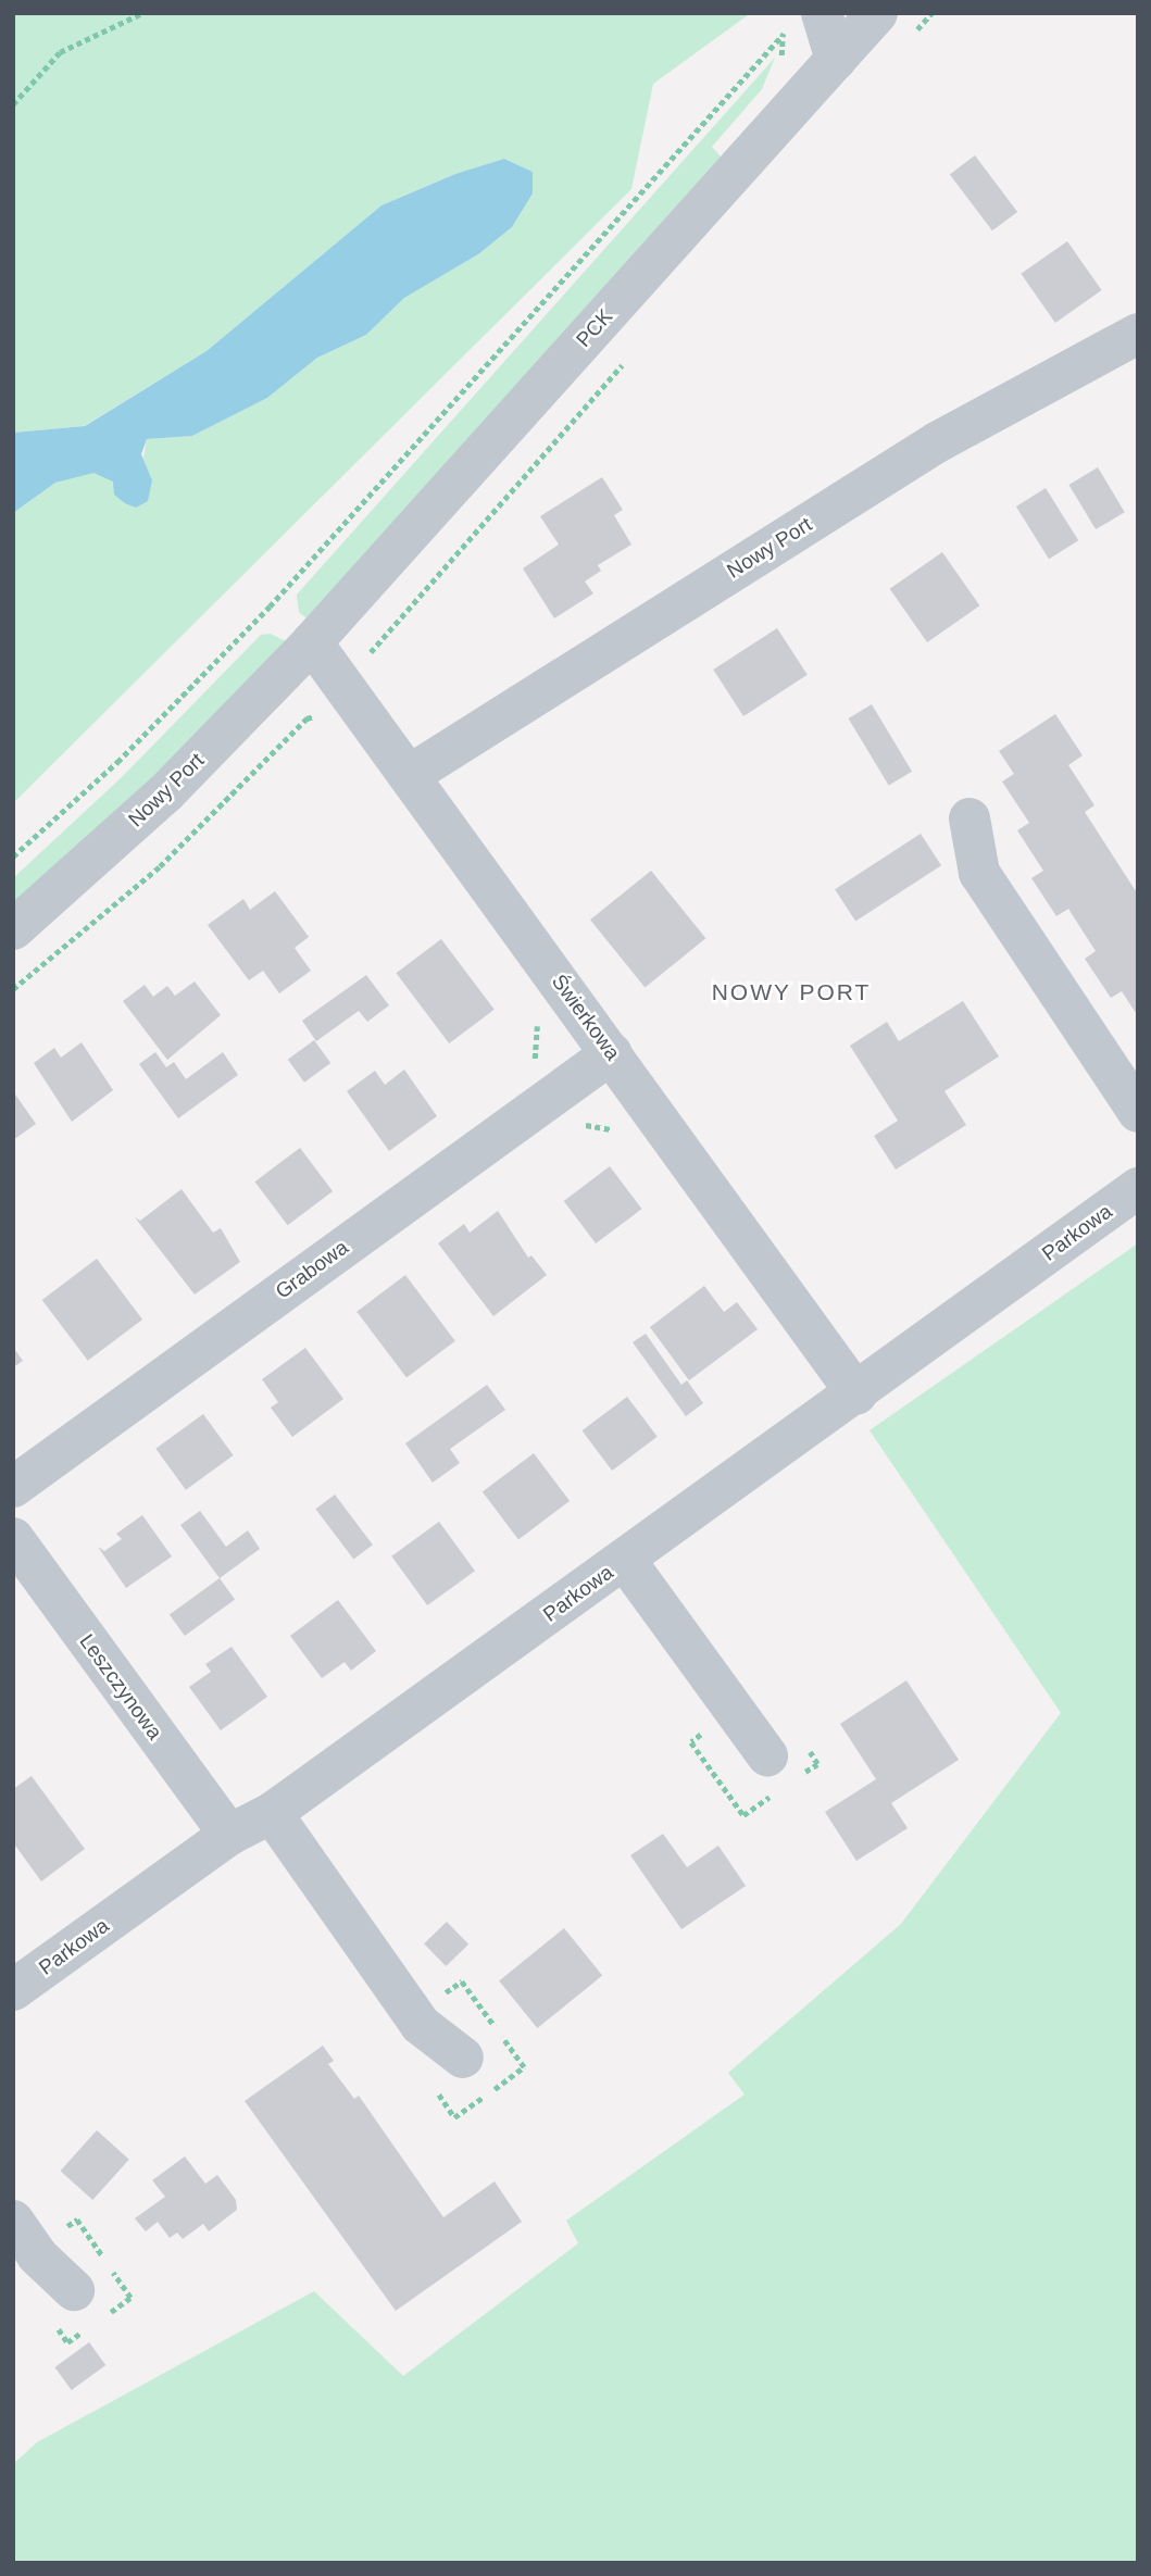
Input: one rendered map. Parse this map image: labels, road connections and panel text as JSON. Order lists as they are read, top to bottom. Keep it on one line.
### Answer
{"streets":{"street":["PCK","Nowy Port","Świerkowa","Parkowa","Grabowa","Leszczynowa"]},"crossings":[["PCK","Nowy Port"],["PCK","Świerkowa"],["Nowy Port","Świerkowa"],["Świerkowa","Parkowa"],["Świerkowa","Grabowa"],["Parkowa","Leszczynowa"]],"districts":["NOWY PORT"]}
